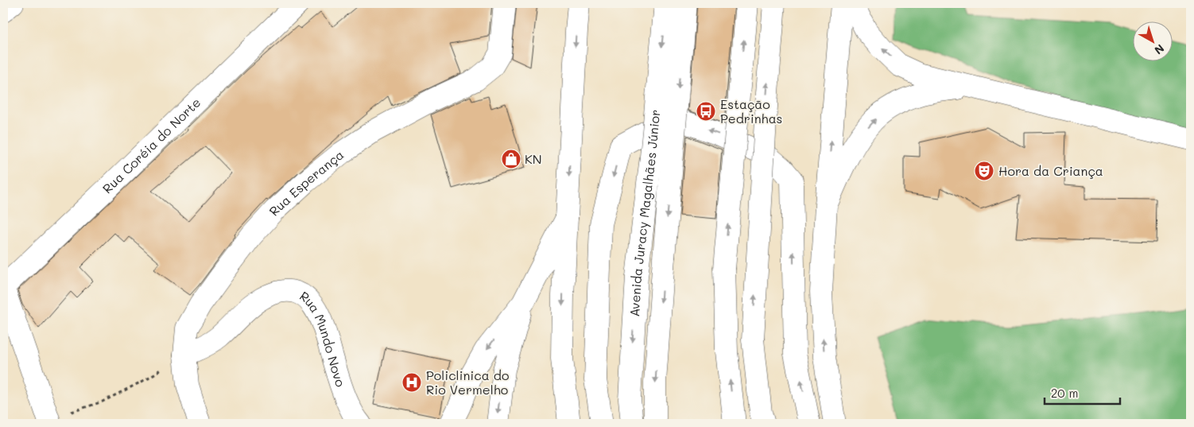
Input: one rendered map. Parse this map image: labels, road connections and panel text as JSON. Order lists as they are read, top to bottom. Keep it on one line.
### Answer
{"streets":{"main road":["Rua Coréia do Norte","Rua Esperança","Avenida Juracy Magalhães Júnior","Rua Mundo Novo"]},"crossings":[["Rua Esperança","Rua Mundo Novo"]],"places":{"bus stop":["Estação Pedrinhas"],"shop":["KN"],"theatre":["Hora da Criança"],"hospital":["Policlinica do Rio Vermelho"]},"scale_bar":"20 m","north":"bottom right"}
